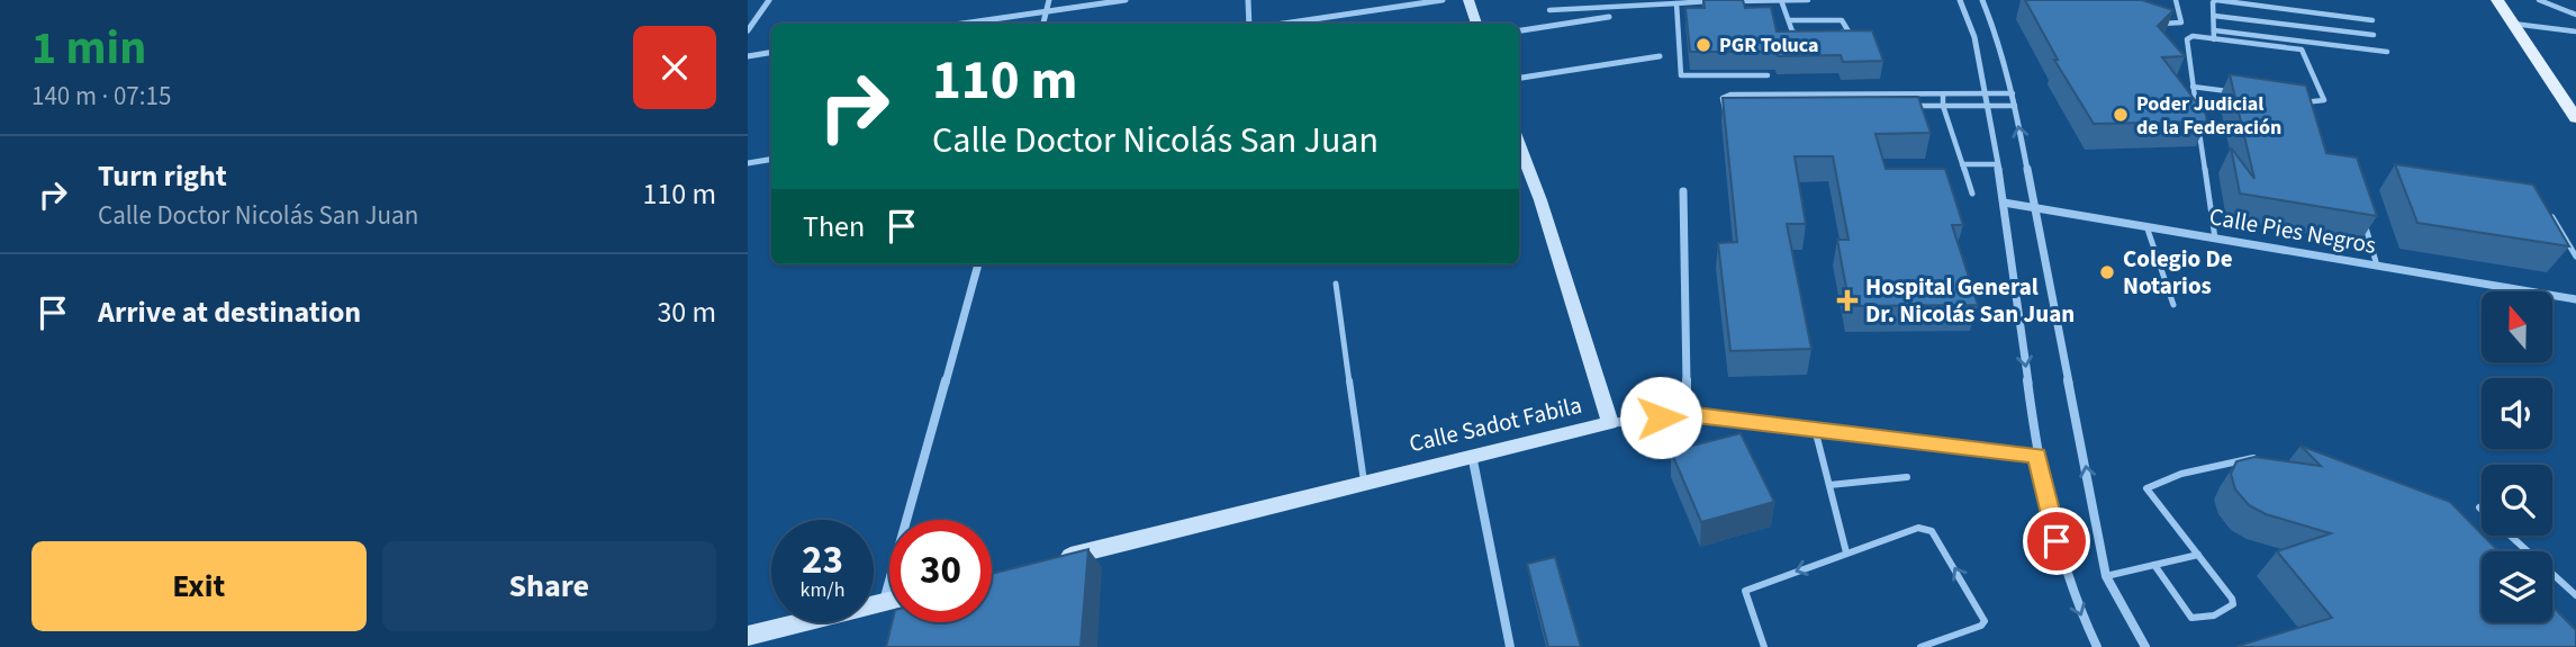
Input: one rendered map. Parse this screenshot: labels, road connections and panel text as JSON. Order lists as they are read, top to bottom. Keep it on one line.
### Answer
{"streets":{"street":["Calle Pies Negros","Calle Sadot Fabila"]},"places":{"other":["PGR Toluca","Poder Judicial de la Federación","Colegio De Notarios"],"health":["Hospital General Dr. Nicolás San Juan"]},"north":"top","page":{"heading":["1 min","140 m · 07:15"],"turn":["110 m","Calle Doctor Nicolás San Juan"],"list":[{"name":"Turn right","note":"Calle Doctor Nicolás San Juan","value":"110 m"},{"name":"Arrive at destination","value":"30 m"}],"then":"Then","speed":"23 km/h","limit":"30","buttons":["Exit","Share"]}}
